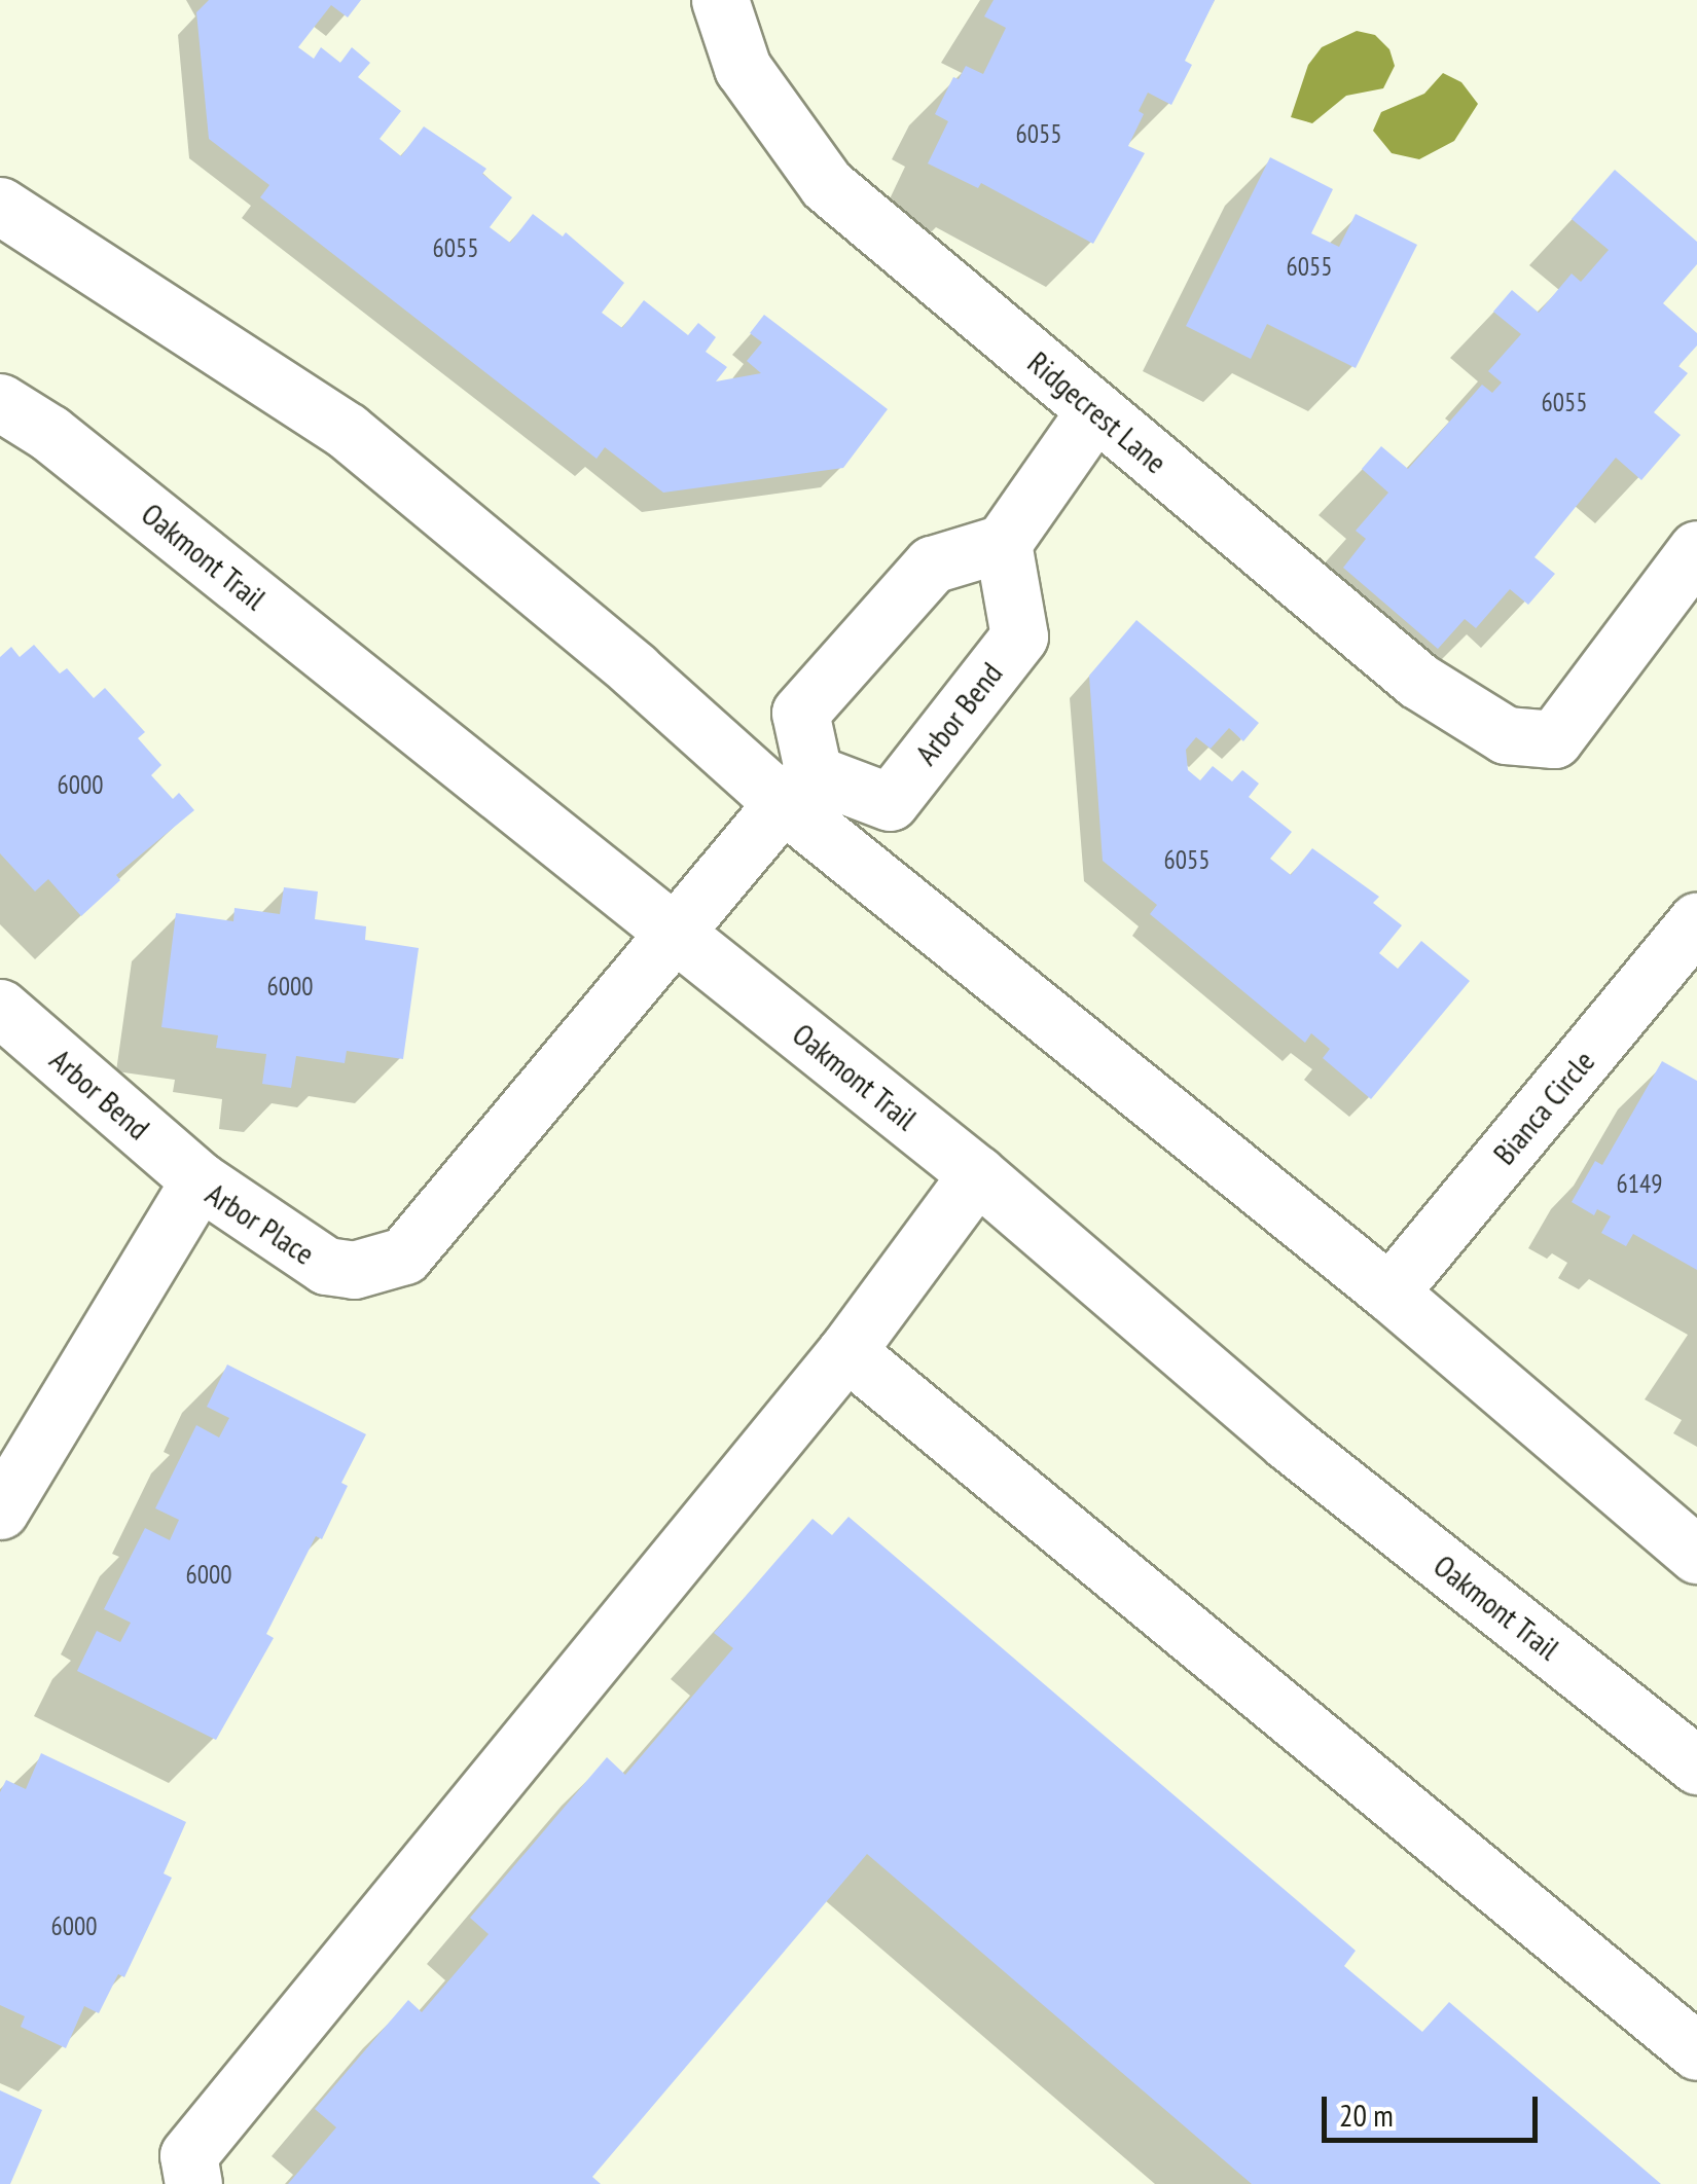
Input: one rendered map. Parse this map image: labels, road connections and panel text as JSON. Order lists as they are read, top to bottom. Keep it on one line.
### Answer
{"streets":{"street":["Ridgecrest Lane","Oakmont Trail","Arbor Bend","Bianca Circle","Arbor Place"]},"crossings":[["Oakmont Trail","Arbor Place"],["Arbor Bend","Arbor Place"]],"house_numbers":["6055","6055","6055","6055","6000","6055","6000","6149","6000","6000"],"scale_bar":"20 m"}
